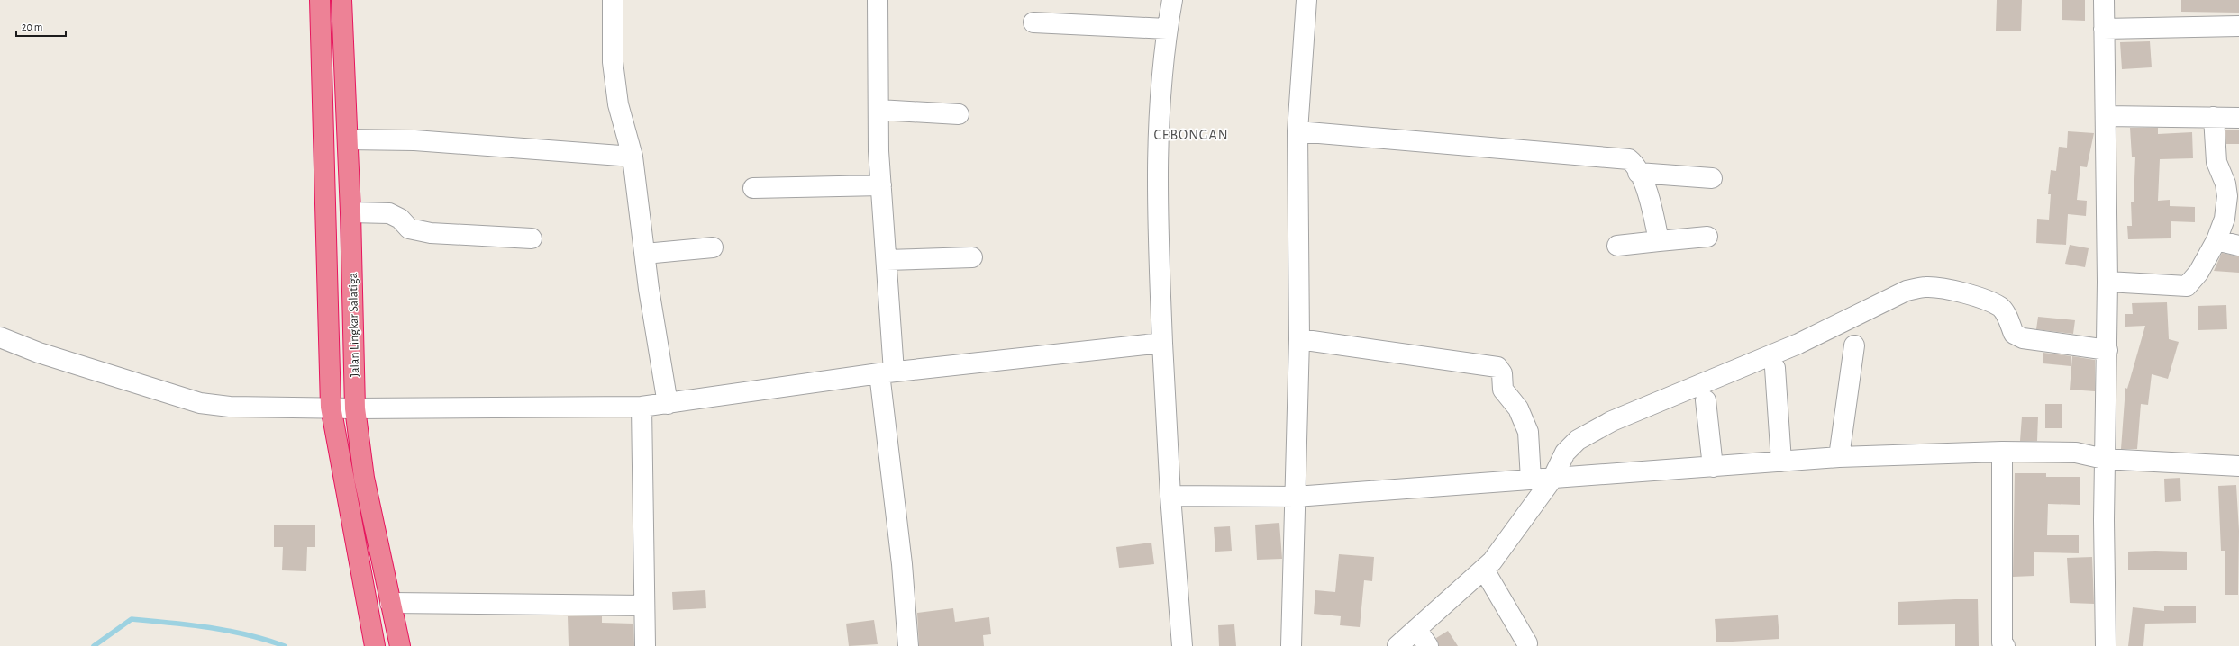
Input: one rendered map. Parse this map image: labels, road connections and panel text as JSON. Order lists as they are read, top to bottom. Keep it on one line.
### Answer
{"streets":{"highway":["Jalan Lingkar Salatiga"]},"districts":["CEBONGAN"],"scale_bar":"20 m"}
